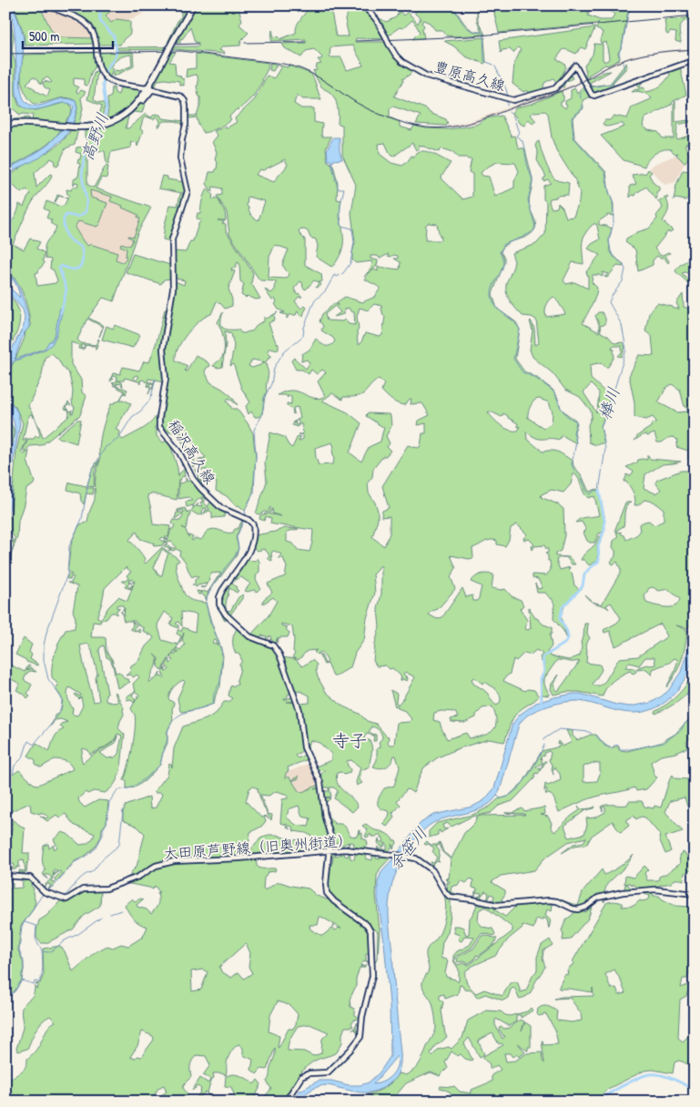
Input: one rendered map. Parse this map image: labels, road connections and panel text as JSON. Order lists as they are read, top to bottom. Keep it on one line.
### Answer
{"streets":{"main road":["豊原高久線","稲沢高久線","大田原芦野線（旧奥州街道）"]},"crossings":[["稲沢高久線","大田原芦野線（旧奥州街道）"]],"districts":["寺子"],"water":["高野川","棒川","余笹川"],"scale_bar":"500 m"}
